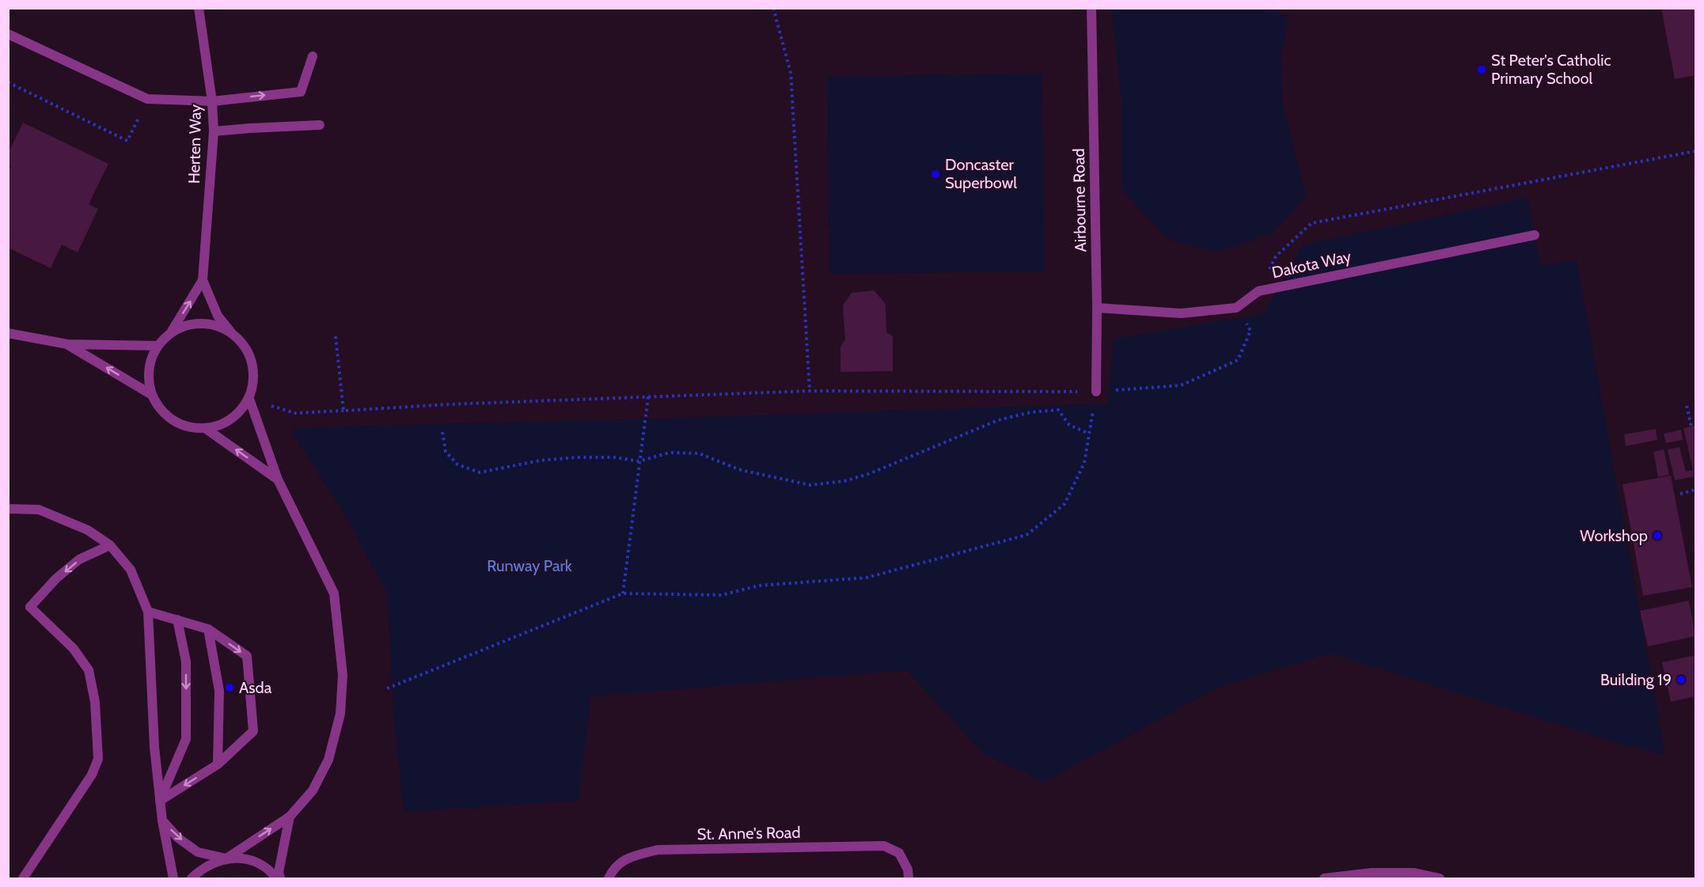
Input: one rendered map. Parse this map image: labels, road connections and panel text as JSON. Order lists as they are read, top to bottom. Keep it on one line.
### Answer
{"streets":{"street":["Herten Way","Airbourne Road","Dakota Way","St. Anne's Road"]},"parks":["Runway Park"],"places":["St Peter's Catholic Primary School","Doncaster Superbowl","Workshop","Building 19","Asda"]}
